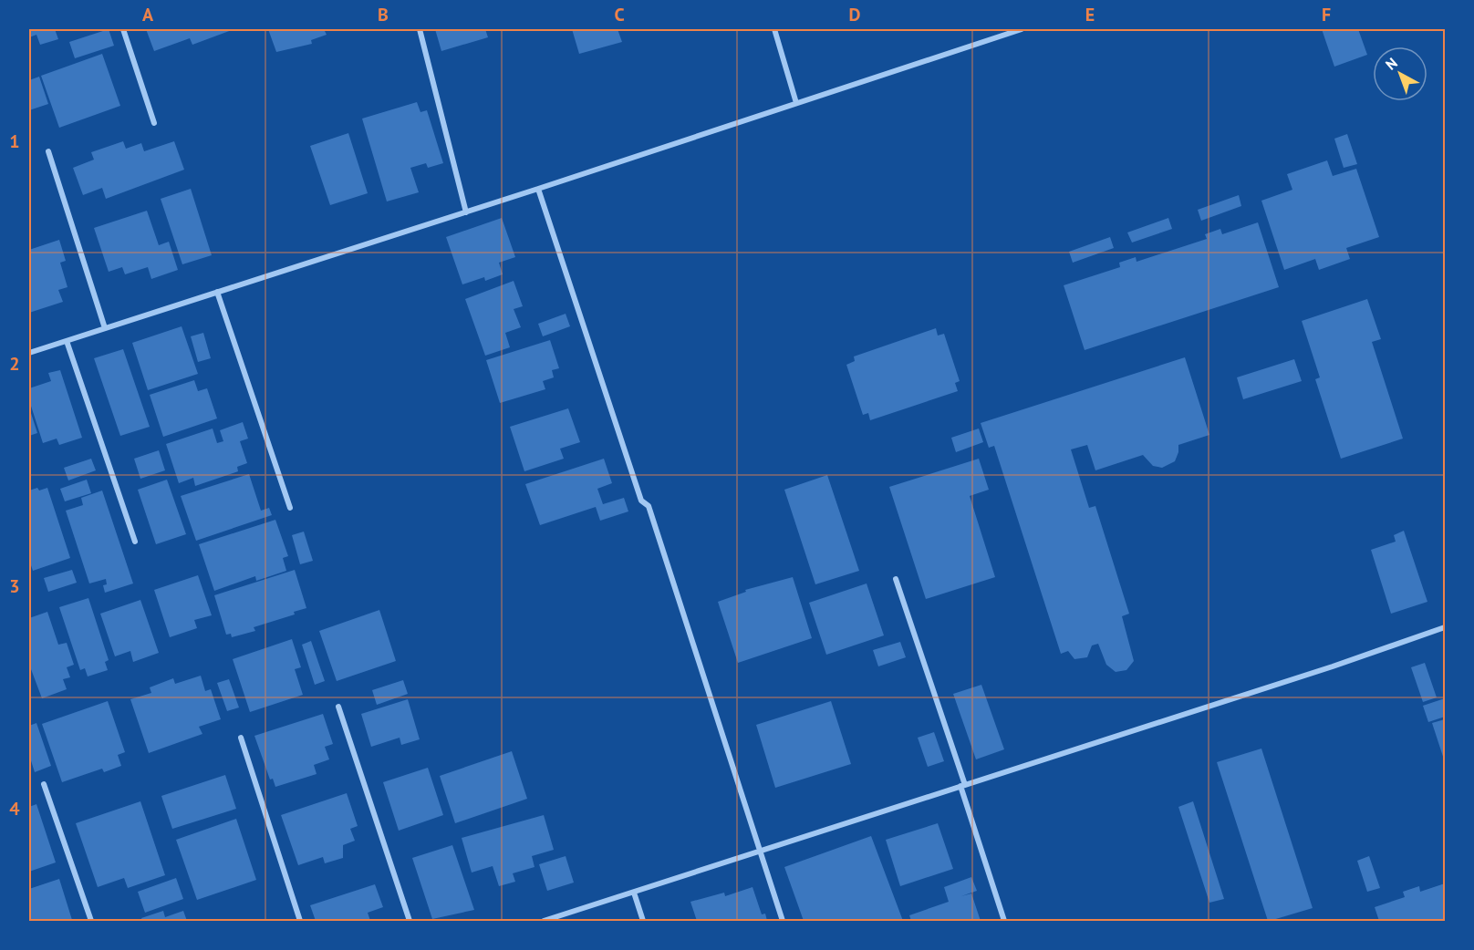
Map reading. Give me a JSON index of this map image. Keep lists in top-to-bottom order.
{
  "north": "top left",
  "grid": {
    "columns": [
      "A",
      "B",
      "C",
      "D",
      "E",
      "F"
    ],
    "rows": [
      "1",
      "2",
      "3",
      "4"
    ]
  }
}
